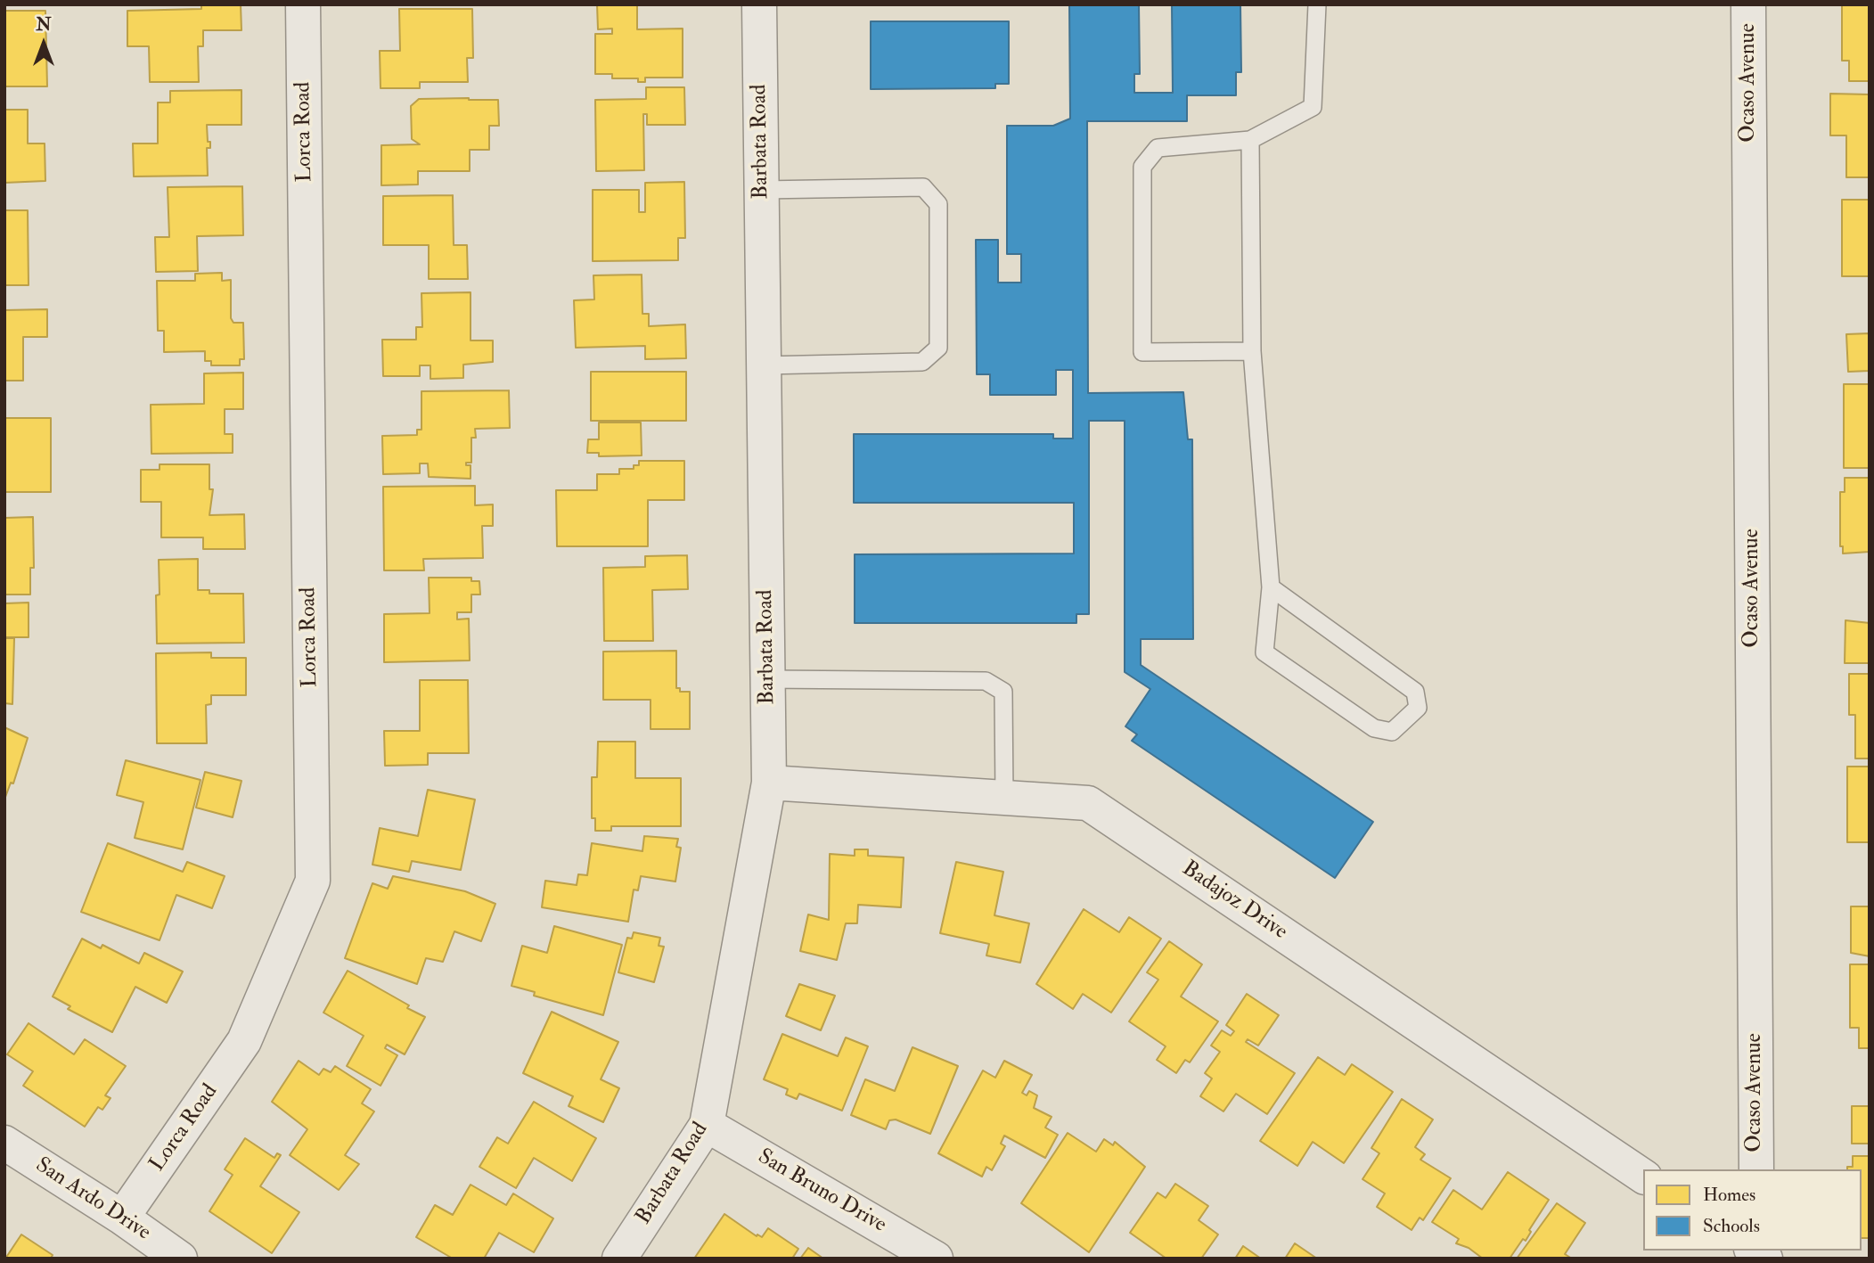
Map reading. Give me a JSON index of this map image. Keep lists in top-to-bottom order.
{
  "streets": {
    "street": [
      "Ocaso Avenue",
      "Lorca Road",
      "Barbata Road",
      "Badajoz Drive",
      "San Bruno Drive",
      "San Ardo Drive"
    ]
  },
  "crossings": [
    ["Lorca Road", "San Ardo Drive"],
    ["Barbata Road", "Badajoz Drive"],
    ["Barbata Road", "San Bruno Drive"]
  ],
  "legend": ["Homes", "Schools"],
  "north": "top"
}
